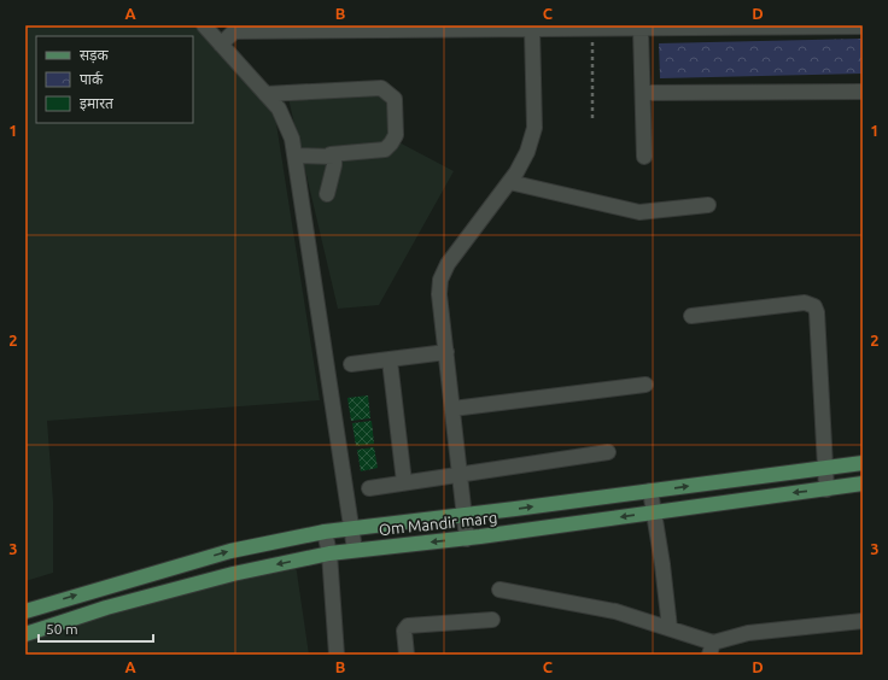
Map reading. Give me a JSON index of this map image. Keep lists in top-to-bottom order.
{
  "streets": {
    "main road": ["Om Mandir marg"]
  },
  "legend": ["सड़क", "पार्क", "इमारत"],
  "scale_bar": "50 m",
  "grid": {
    "columns": [
      "A",
      "B",
      "C",
      "D"
    ],
    "rows": ["1", "2", "3"]
  }
}
